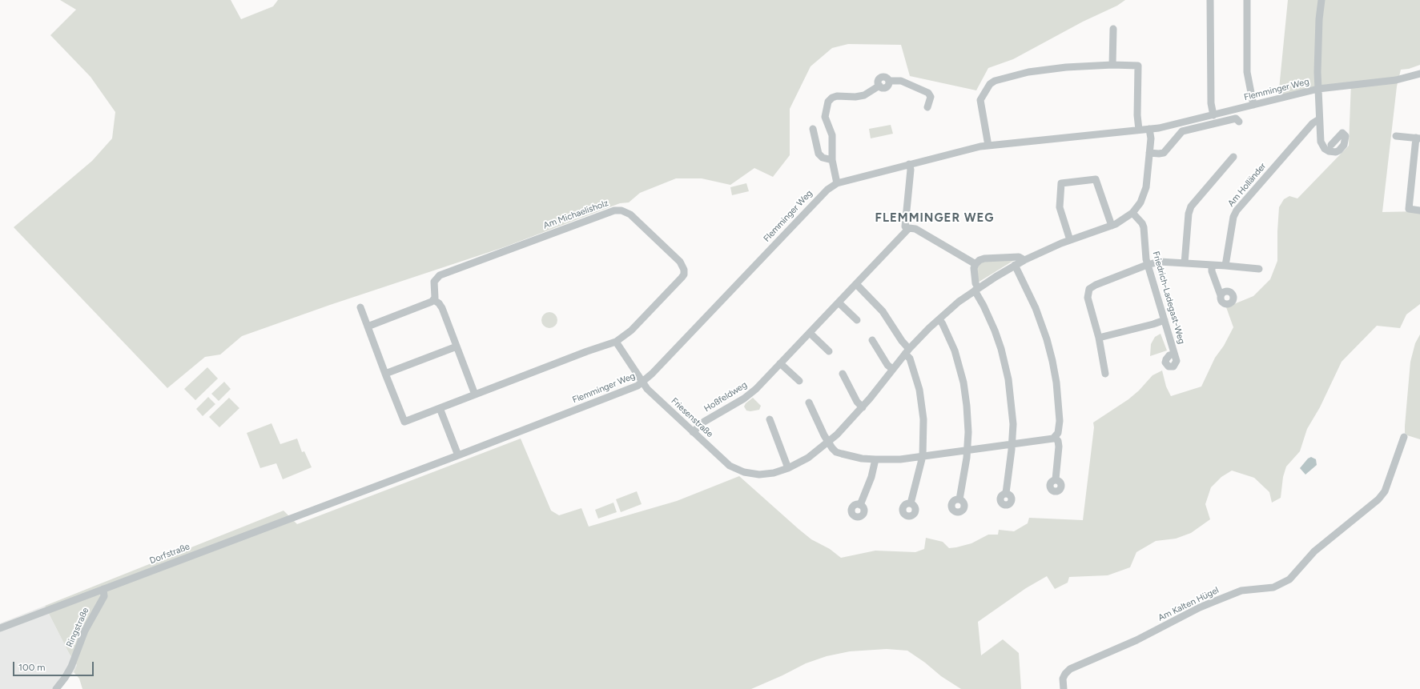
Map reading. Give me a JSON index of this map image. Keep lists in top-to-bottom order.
{
  "streets": {
    "street": [
      "Flemminger Weg",
      "Am Holländer",
      "Am Michaelisholz",
      "Friedrich-Ladegast-Weg",
      "Hoßfeldweg",
      "Friesenstraße",
      "Dorfstraße",
      "Am Kalten Hügel",
      "Ringstraße"
    ]
  },
  "crossings": [
    ["Flemminger Weg", "Friesenstraße"],
    ["Flemminger Weg", "Dorfstraße"],
    ["Friedrich-Ladegast-Weg", "Friesenstraße"],
    ["Hoßfeldweg", "Friesenstraße"],
    ["Dorfstraße", "Ringstraße"]
  ],
  "districts": ["FLEMMINGER WEG"],
  "scale_bar": "100 m"
}
